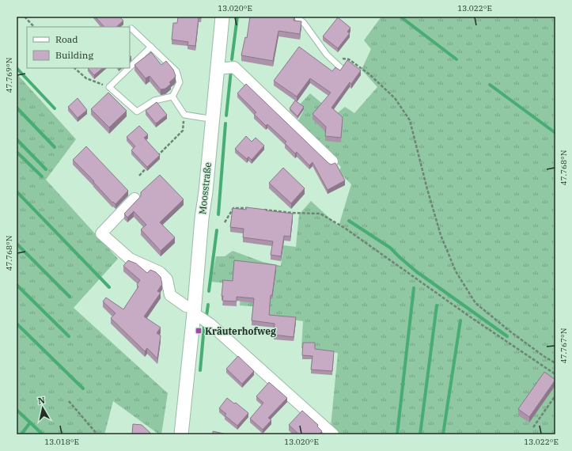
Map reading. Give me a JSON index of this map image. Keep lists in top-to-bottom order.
{
  "streets": {
    "street": ["Moosstraße"]
  },
  "places": {
    "transit": ["Kräuterhofweg"]
  },
  "legend": ["Road", "Building"],
  "north": "top",
  "coordinates": [
    "13.020°E",
    "13.022°E",
    "47.769°N",
    "47.768°N",
    "47.767°N",
    "13.018°E"
  ]
}
